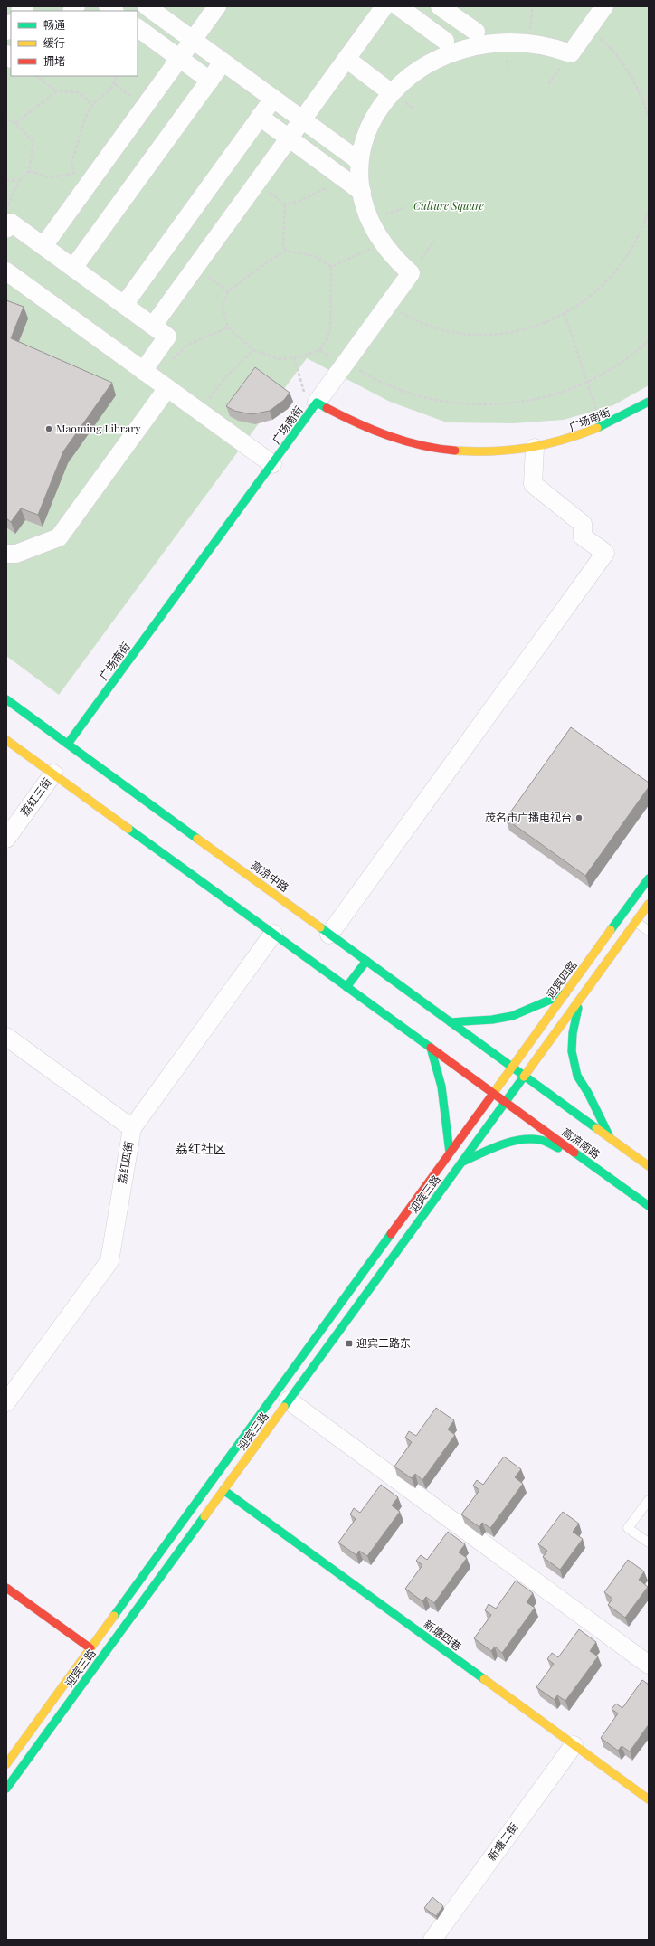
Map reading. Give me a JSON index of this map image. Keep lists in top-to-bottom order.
{
  "streets": {
    "main road": [
      "广场南街",
      "高凉中路",
      "迎宾四路",
      "高凉南路",
      "迎宾三路",
      "新塘四巷"
    ],
    "street": ["荔红三街", "荔红四街", "新塘二街"]
  },
  "crossings": [
    ["广场南街", "高凉中路"],
    ["高凉中路", "迎宾四路"],
    ["高凉中路", "高凉南路"],
    ["高凉中路", "迎宾三路"],
    ["迎宾四路", "高凉南路"],
    ["迎宾四路", "迎宾三路"],
    ["高凉南路", "迎宾三路"],
    ["迎宾三路", "新塘四巷"],
    ["新塘四巷", "新塘二街"]
  ],
  "districts": ["荔红社区"],
  "parks": ["Culture Square"],
  "places": {
    "other": ["Maoming Library", "茂名市广播电视台"],
    "transit": ["迎宾三路东"]
  },
  "legend": ["畅通", "缓行", "拥堵"]
}
